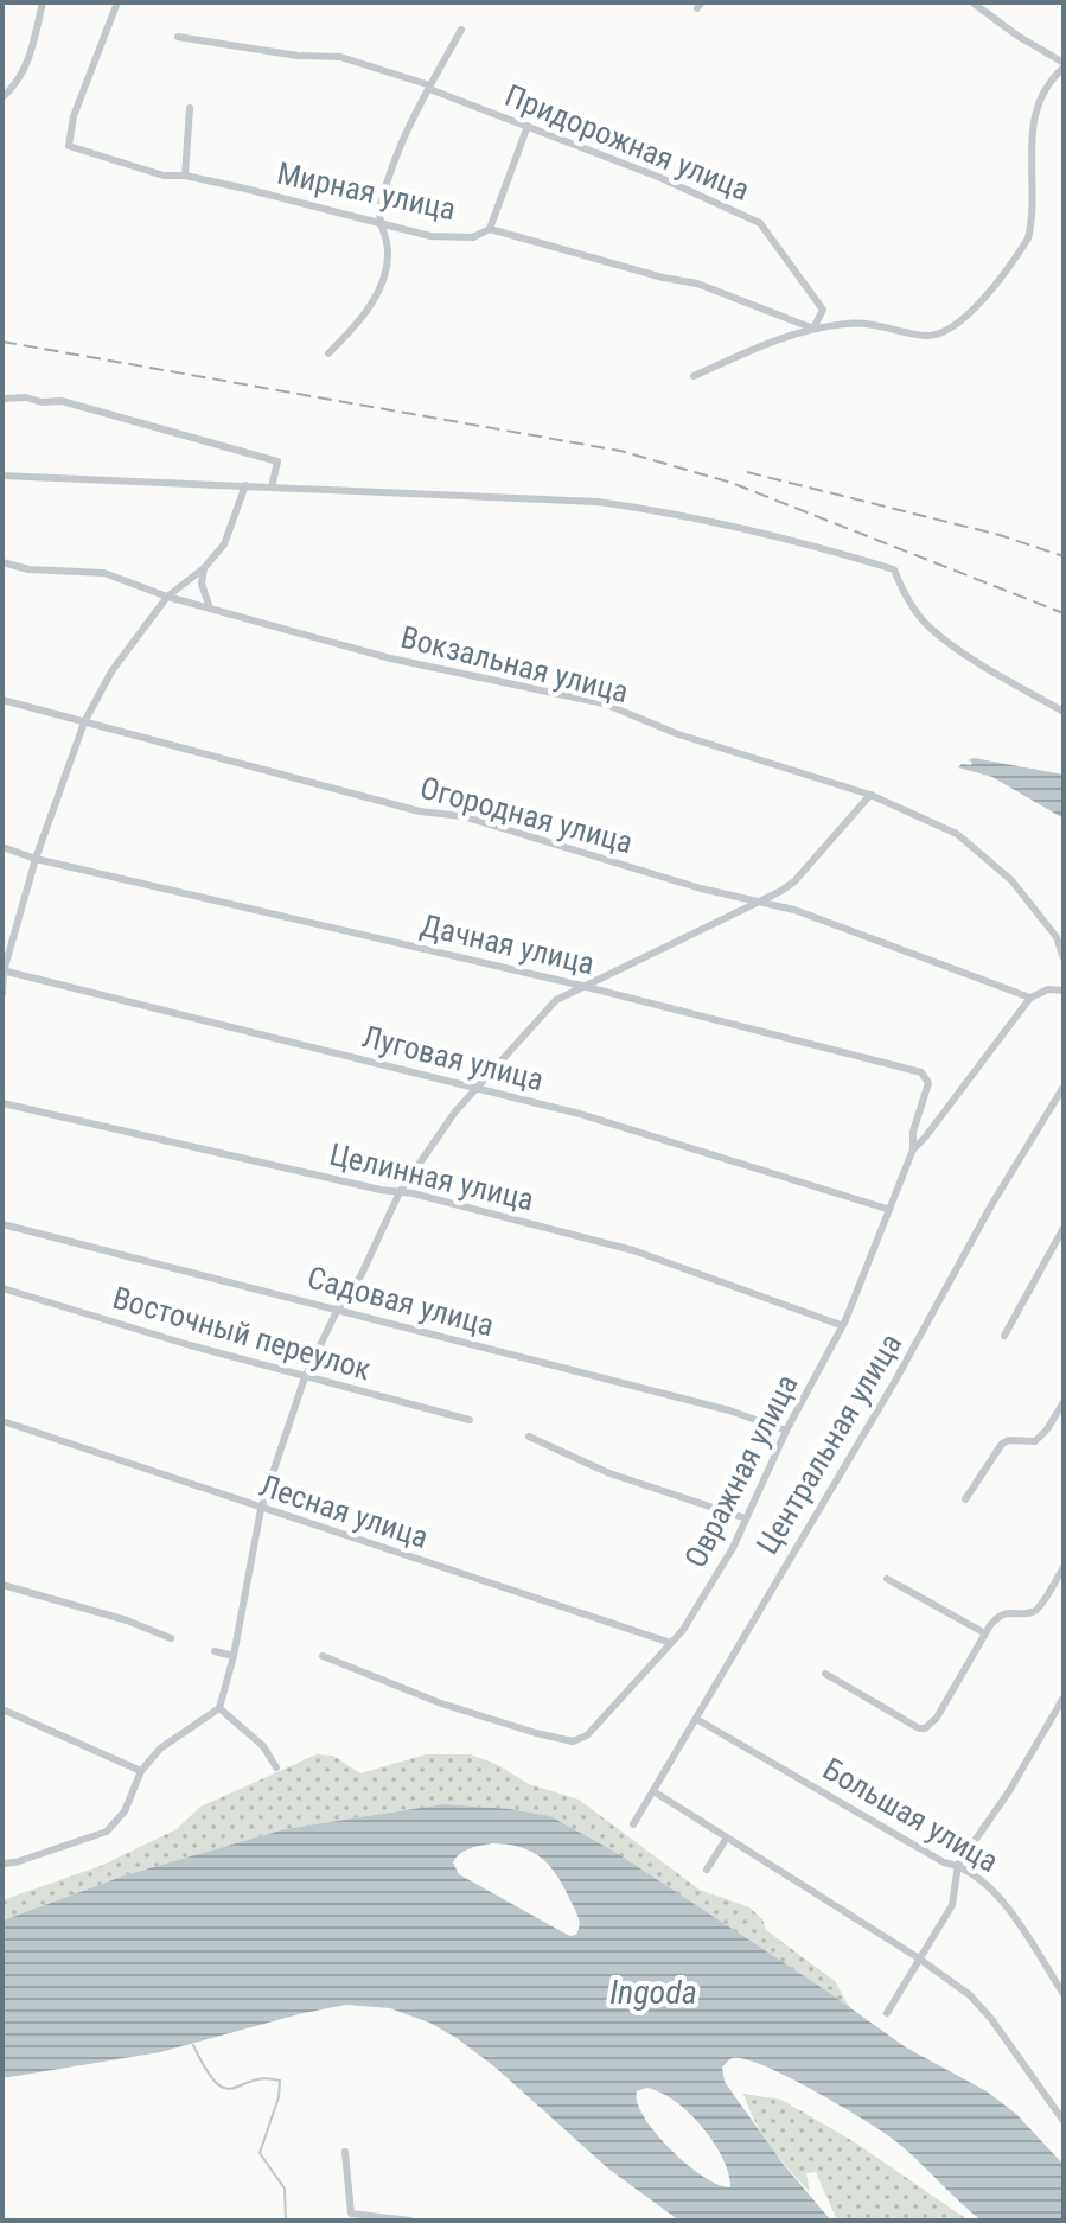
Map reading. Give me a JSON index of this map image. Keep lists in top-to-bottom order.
{
  "streets": {
    "street": [
      "Придорожная улица",
      "Мирная улица",
      "Вокзальная улица",
      "Огородная улица",
      "Дачная улица",
      "Луговая улица",
      "Целинная улица",
      "Садовая улица",
      "Восточный переулок",
      "Центральная улица",
      "Овражная улица",
      "Лесная улица",
      "Большая улица"
    ]
  },
  "crossings": [
    ["Придорожная улица", "Мирная улица"],
    ["Огородная улица", "Овражная улица"],
    ["Дачная улица", "Овражная улица"],
    ["Луговая улица", "Овражная улица"],
    ["Целинная улица", "Овражная улица"],
    ["Садовая улица", "Овражная улица"],
    ["Центральная улица", "Большая улица"],
    ["Овражная улица", "Лесная улица"]
  ],
  "water": ["Ingoda"]
}
